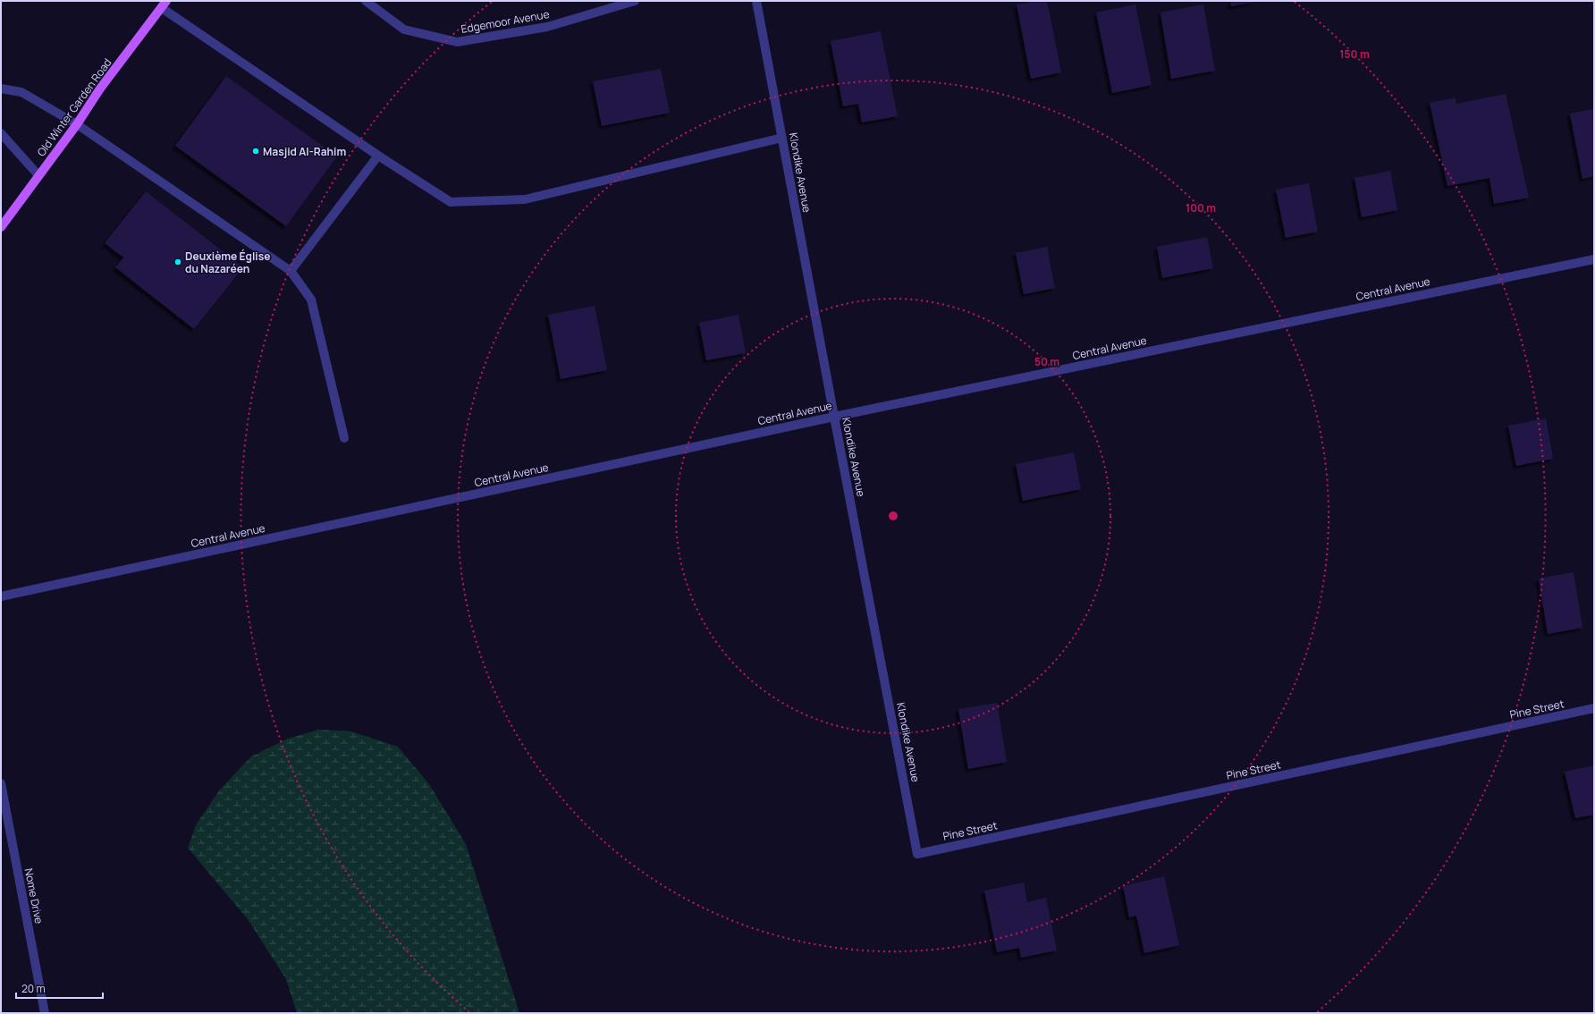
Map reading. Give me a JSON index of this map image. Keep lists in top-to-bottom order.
{
  "streets": {
    "main road": ["Old Winter Garden Road"],
    "street": [
      "Edgemoor Avenue",
      "Klondike Avenue",
      "Central Avenue",
      "Pine Street",
      "Nome Drive"
    ]
  },
  "crossings": [
    ["Klondike Avenue", "Central Avenue"],
    ["Klondike Avenue", "Pine Street"]
  ],
  "places": ["Masjid Al-Rahim", "Deuxième Église du Nazaréen"],
  "scale_bar": "20 m",
  "rings": ["150 m", "100 m", "50 m"]
}
